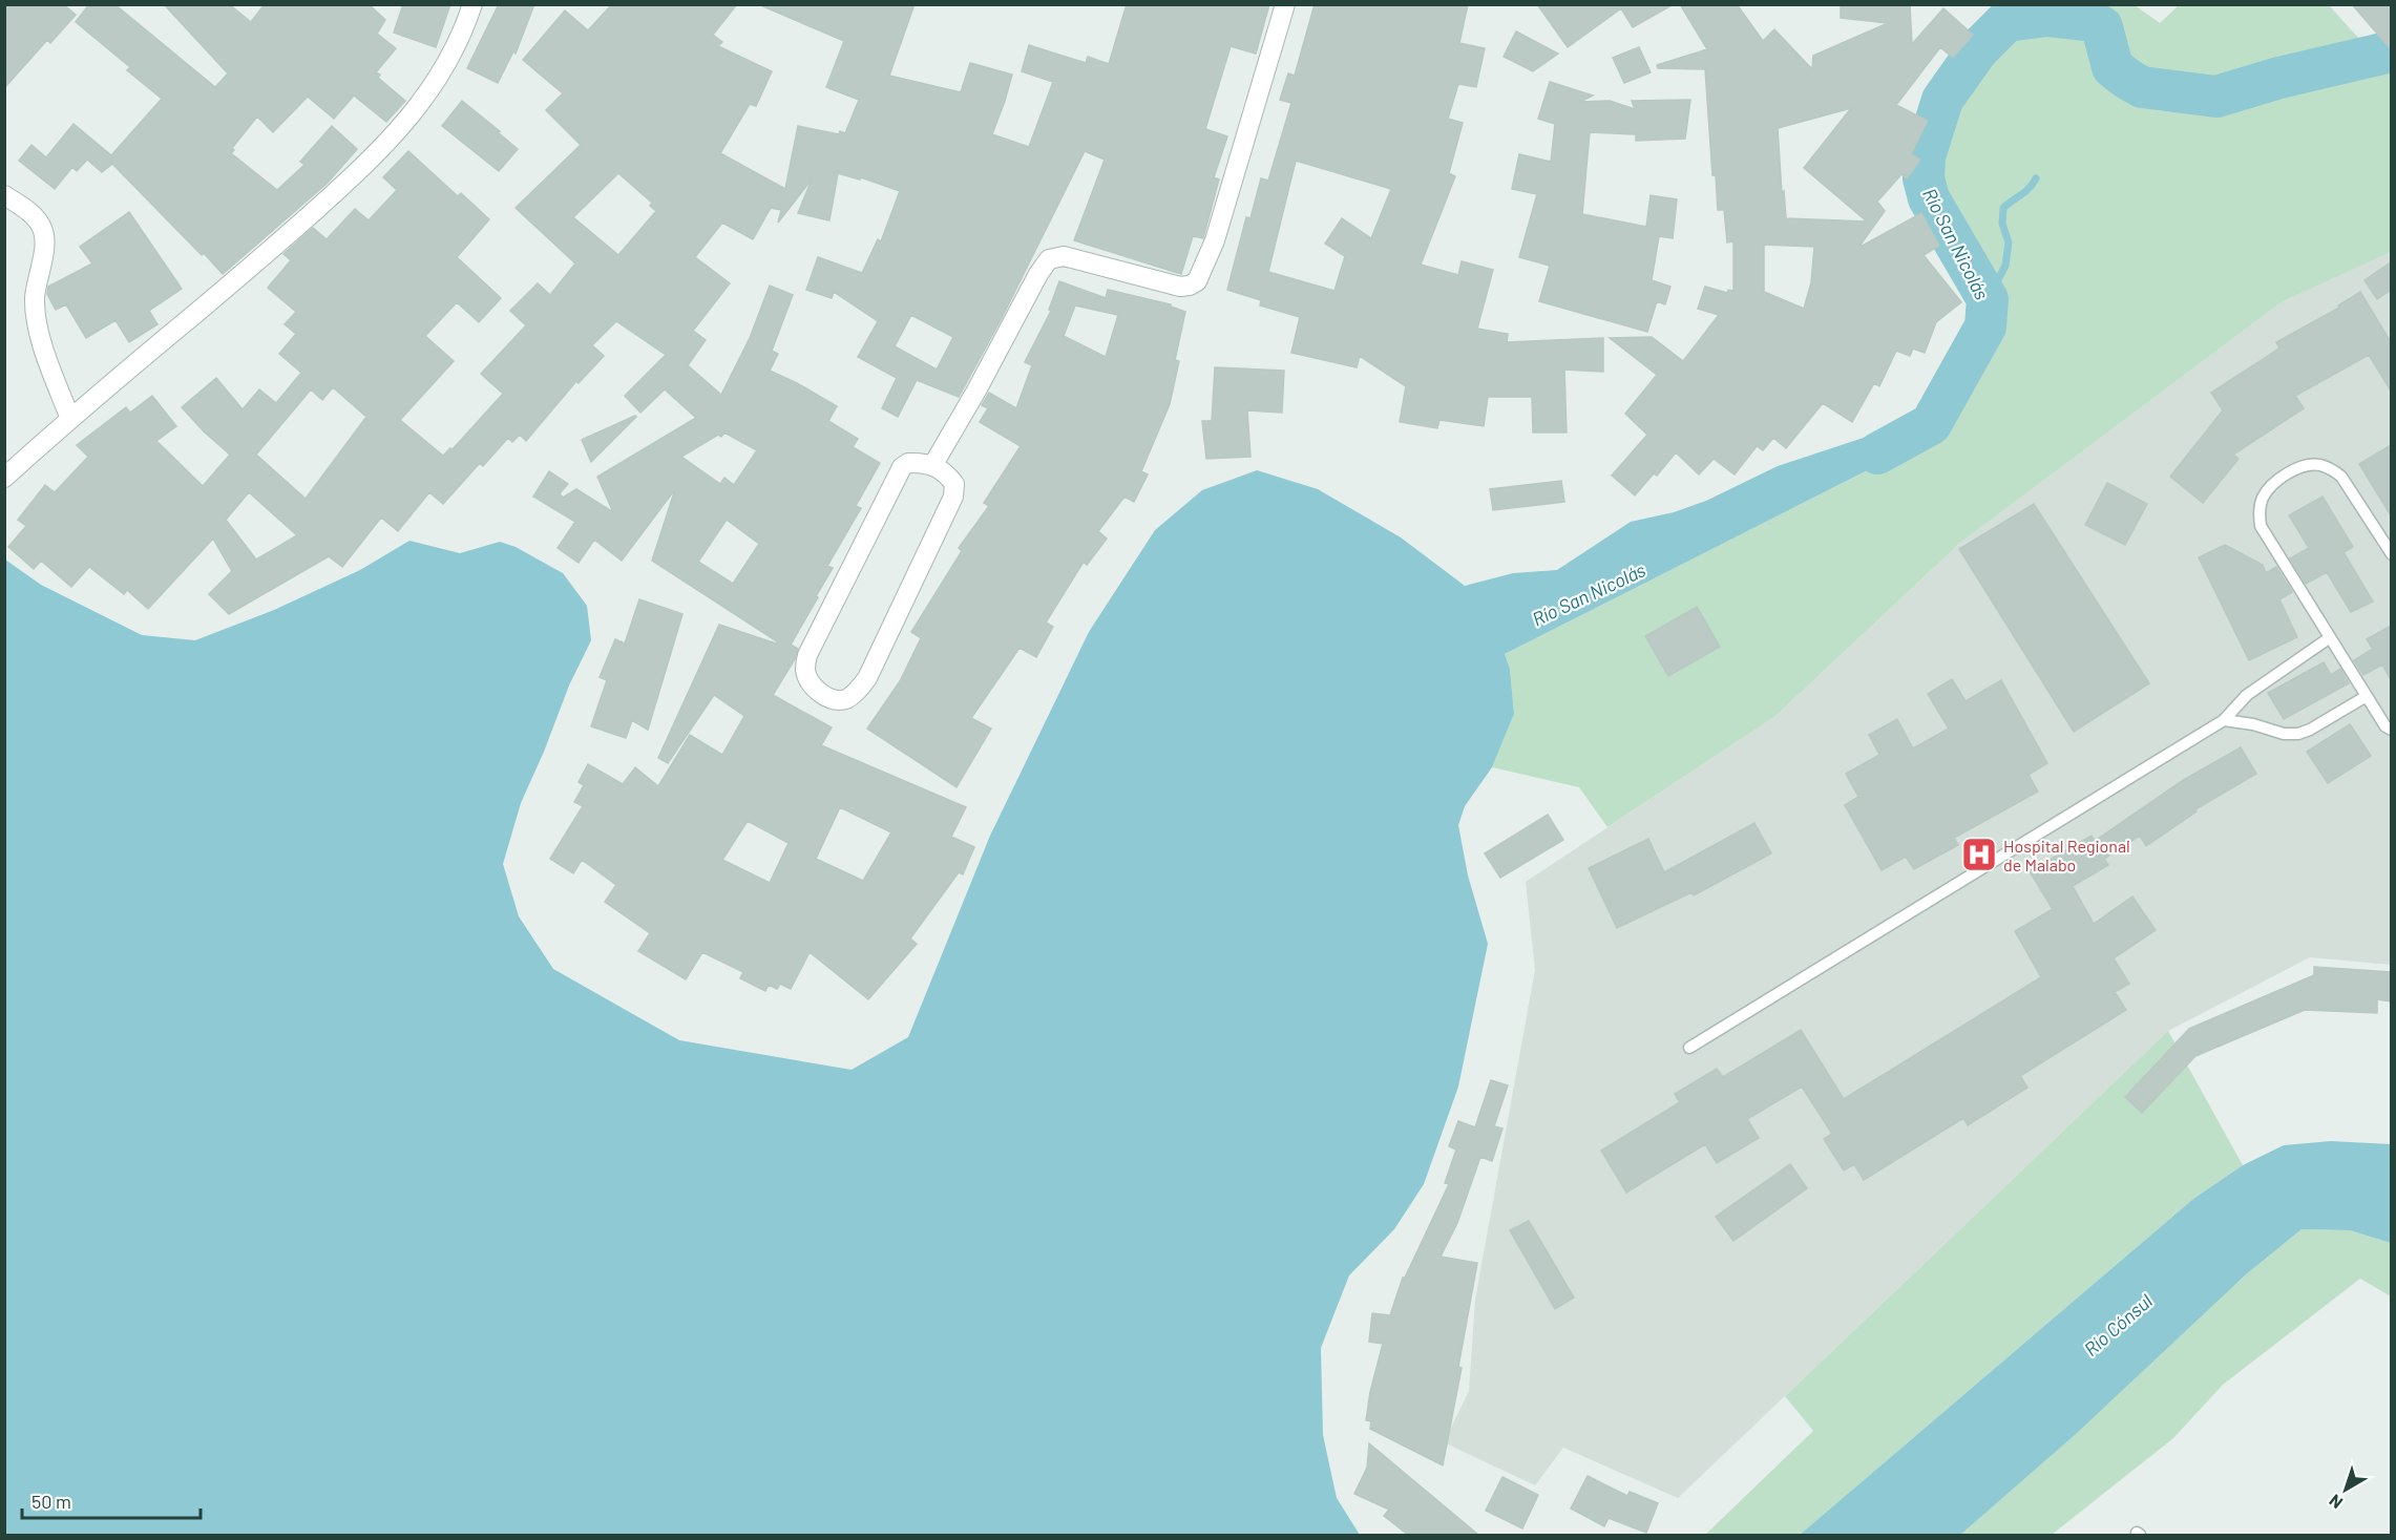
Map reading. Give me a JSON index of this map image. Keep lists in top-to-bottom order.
{
  "water": ["Río San Nicolás", "Río Cónsul"],
  "places": {
    "hospital": ["Hospital Regional de Malabo"]
  },
  "scale_bar": "50 m",
  "north": "bottom left"
}
